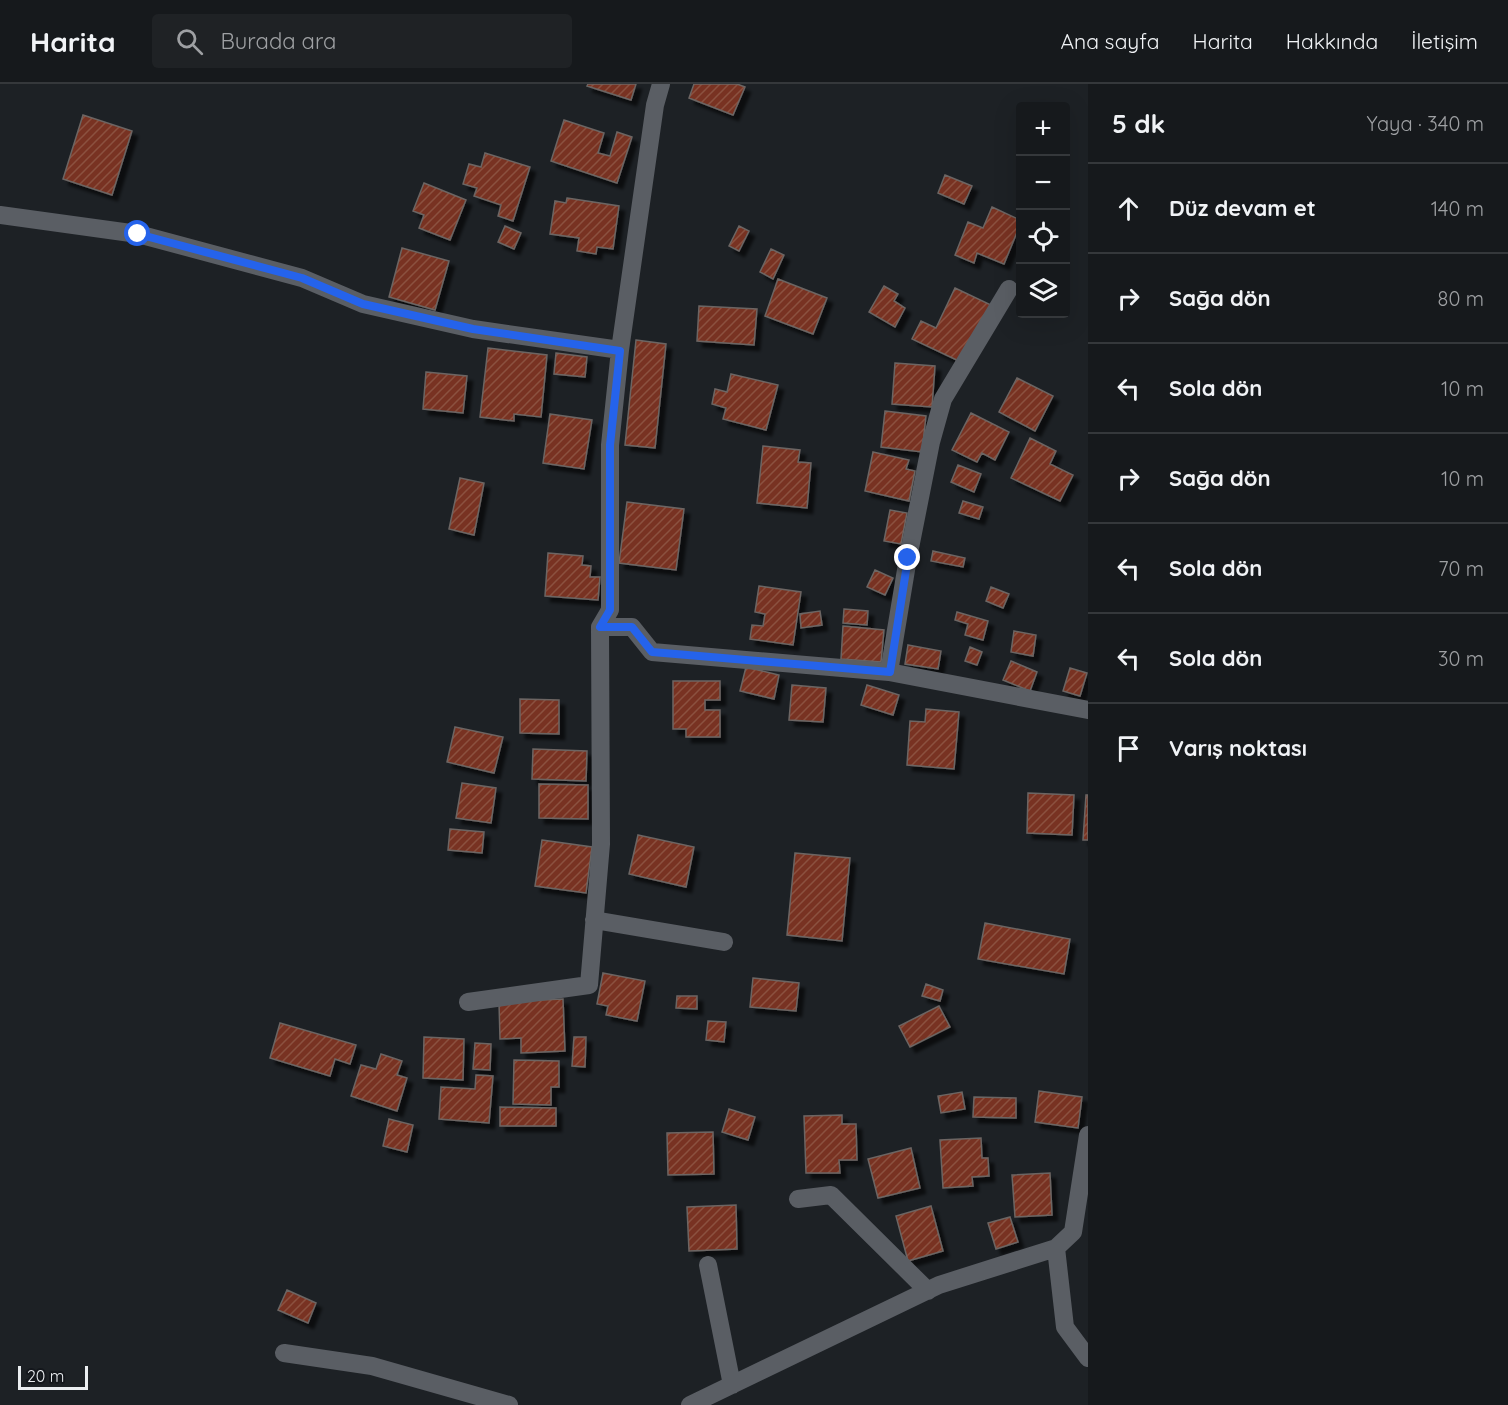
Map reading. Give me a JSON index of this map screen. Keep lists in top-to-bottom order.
{
  "scale_bar": "20 m",
  "page": {
    "header": "Harita",
    "search": "Burada ara",
    "nav": [
      "Ana sayfa",
      "Harita",
      "Hakkında",
      "İletişim"
    ],
    "heading": ["5 dk", "Yaya · 340 m"],
    "map_buttons": ["+", "−"],
    "list": [
      ["Düz devam et", "140 m"],
      ["Sağa dön", "80 m"],
      ["Sola dön", "10 m"],
      ["Sağa dön", "10 m"],
      ["Sola dön", "70 m"],
      ["Sola dön", "30 m"],
      "Varış noktası"
    ],
    "scale": "20 m"
  }
}
